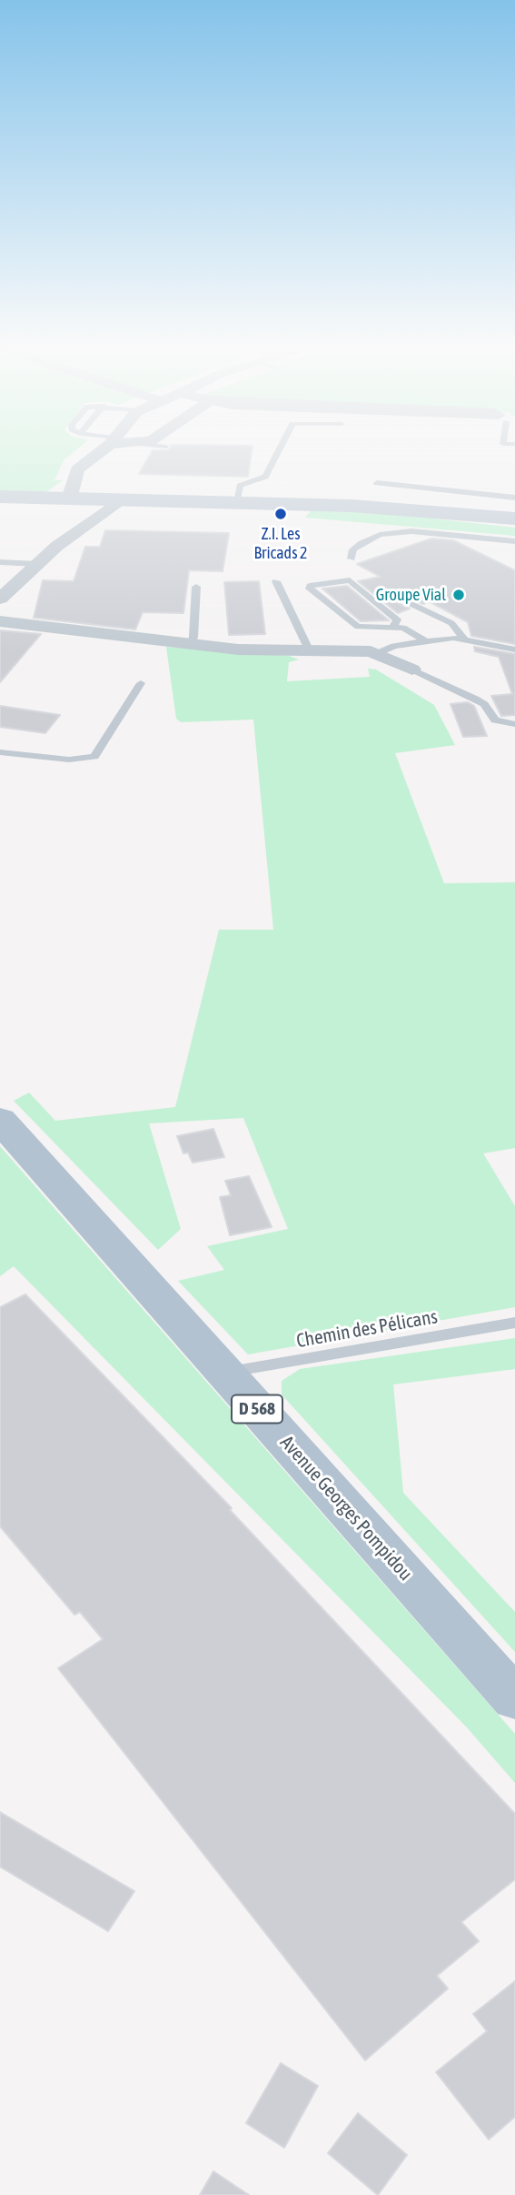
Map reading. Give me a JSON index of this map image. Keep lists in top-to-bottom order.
{
  "streets": {
    "main road": ["D 568", "Avenue Georges Pompidou"],
    "lane": ["Chemin des Pélicans"]
  },
  "crossings": [
    ["Chemin des Pélicans", "Avenue Georges Pompidou"]
  ],
  "places": ["Z.I. Les Bricads 2", "Groupe Vial"]
}
